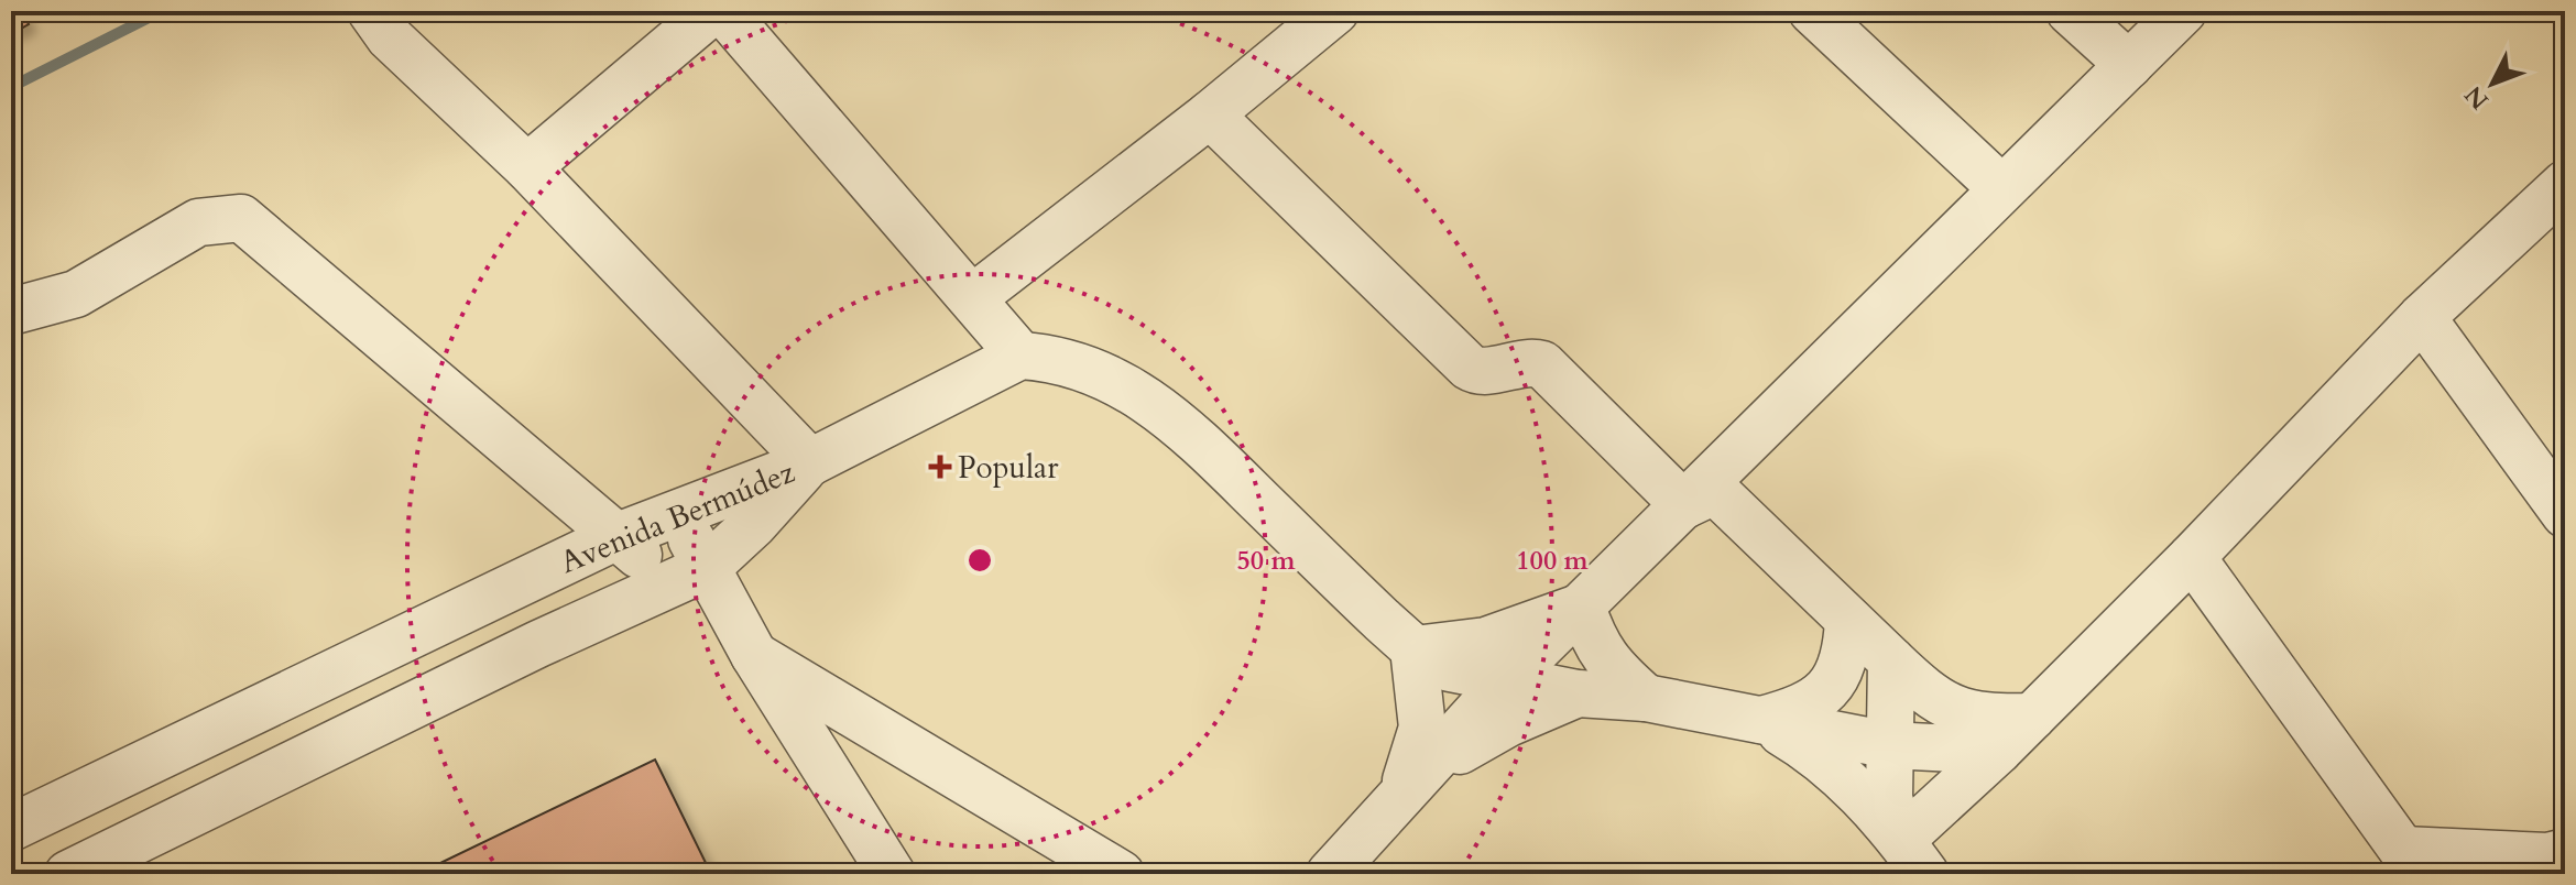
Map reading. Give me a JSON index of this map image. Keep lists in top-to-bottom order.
{
  "streets": {
    "street": ["Avenida Bermúdez"]
  },
  "places": {
    "health": ["Popular"]
  },
  "north": "bottom left",
  "rings": ["50 m", "100 m"]
}
